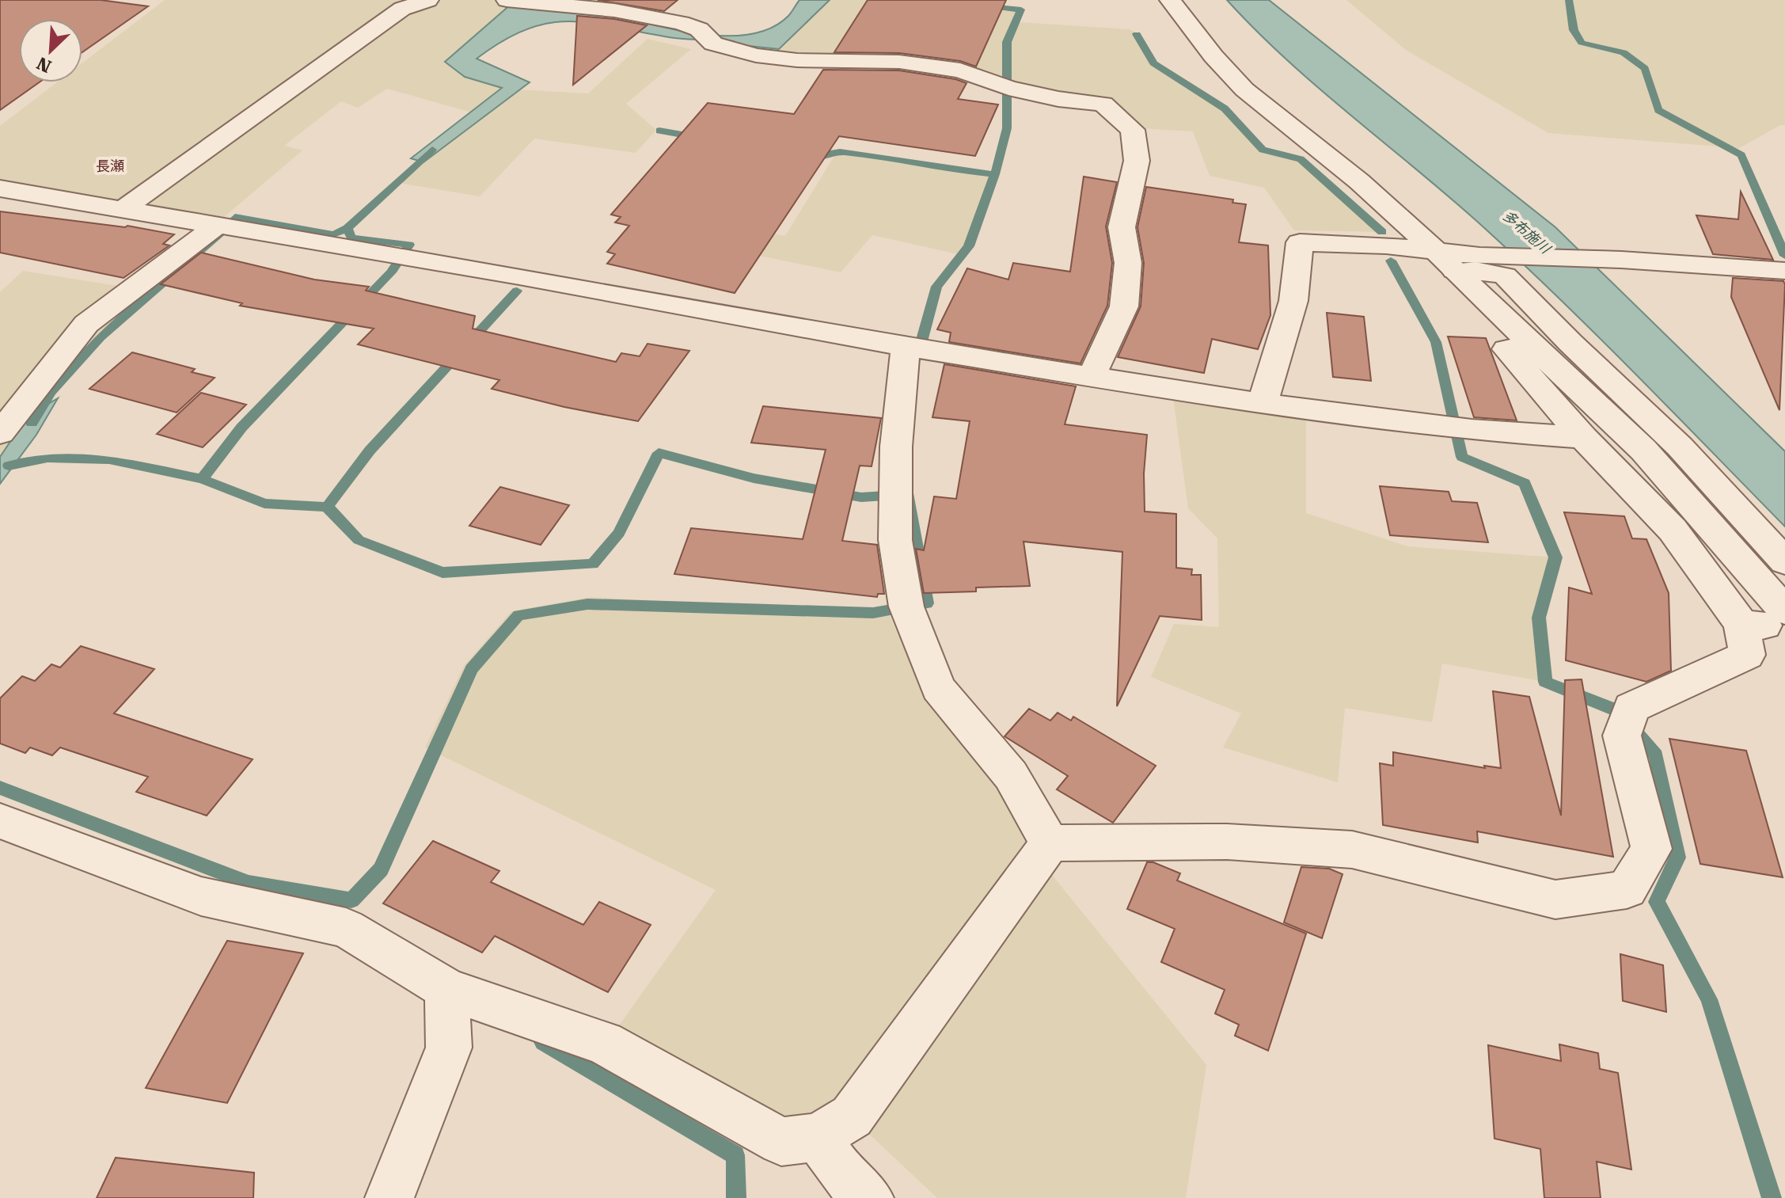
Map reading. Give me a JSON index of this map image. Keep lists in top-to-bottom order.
{
  "districts": ["長瀬"],
  "water": ["多布施川"],
  "north": "bottom left"
}
